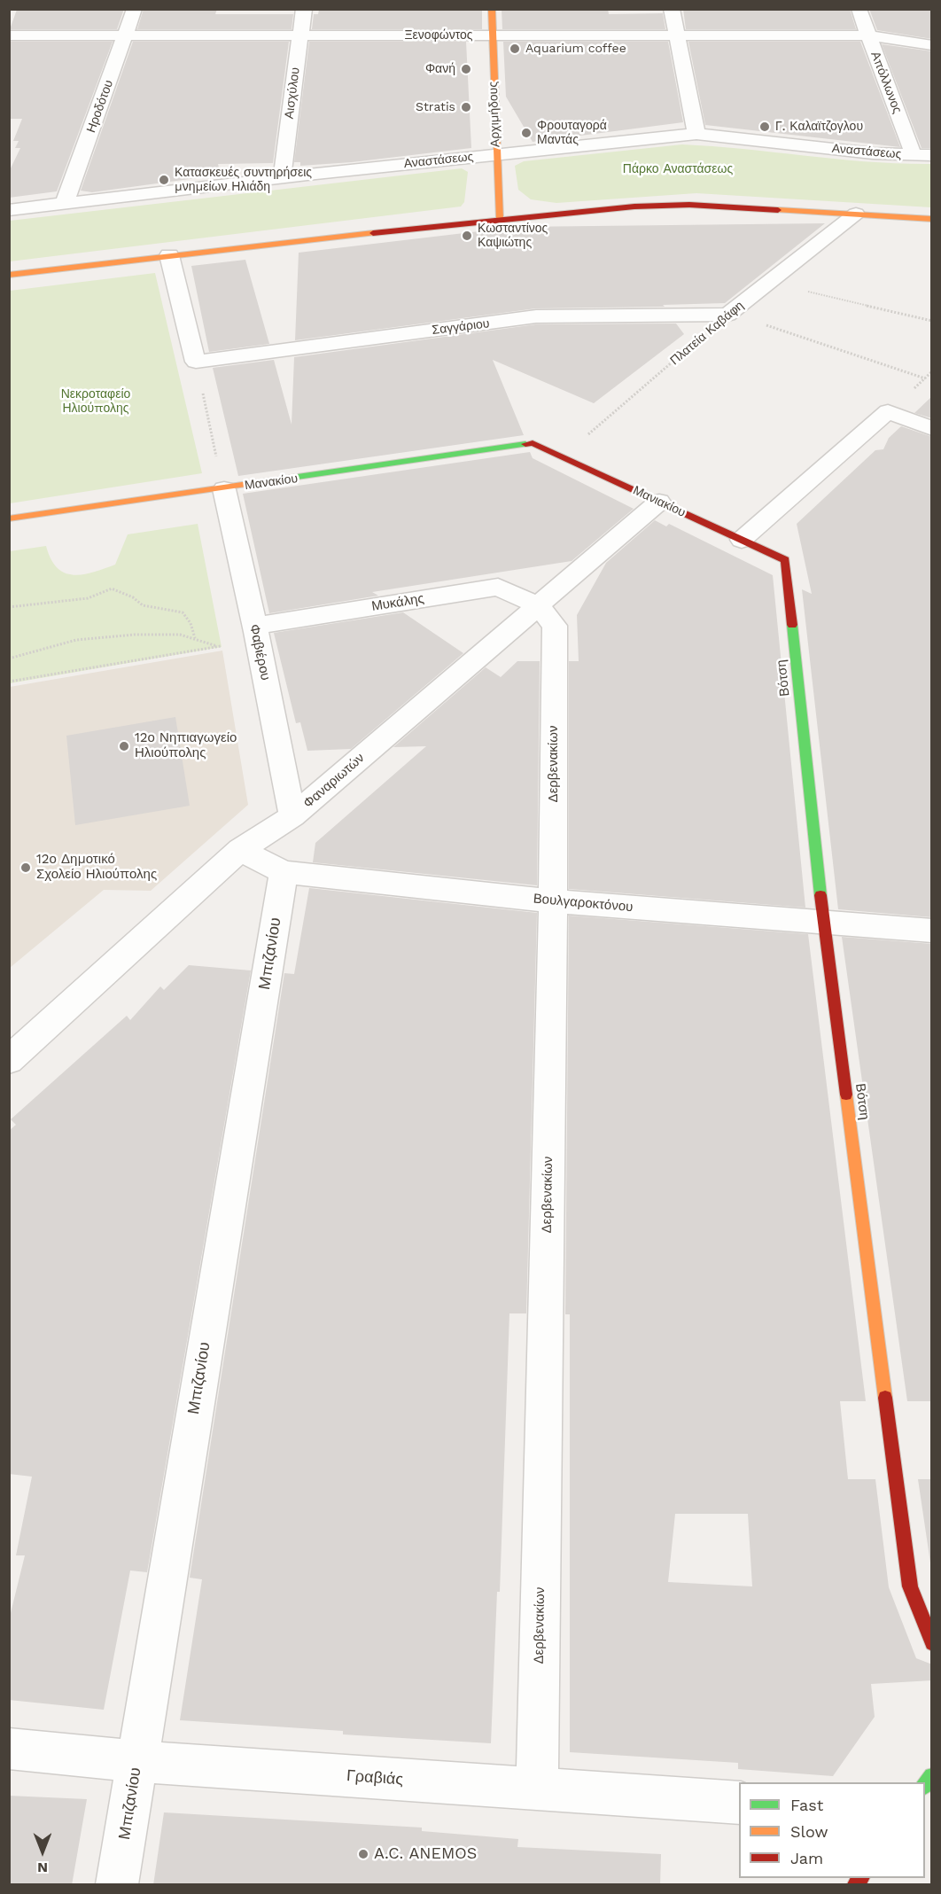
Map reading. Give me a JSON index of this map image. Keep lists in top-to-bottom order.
{
  "streets": {
    "street": [
      "Ξενοφώντος",
      "Απόλλωνος",
      "Αισχύλου",
      "Ηροδότου",
      "Αρχιμήδους",
      "Αναστάσεως",
      "Σαγγάριου",
      "Πλατεία Καβάφη",
      "Μανακίου",
      "Μανιακίου",
      "Μυκάλης",
      "Φαβιέρου",
      "Βότση",
      "Δερβενακίων",
      "Φαναριωτών",
      "Βουλγαροκτόνου",
      "Μπιζανίου",
      "Γραβιάς"
    ]
  },
  "crossings": [
    ["Ξενοφώντος", "Απόλλωνος"],
    ["Ξενοφώντος", "Αισχύλου"],
    ["Ξενοφώντος", "Ηροδότου"],
    ["Ξενοφώντος", "Αρχιμήδους"],
    ["Απόλλωνος", "Αναστάσεως"],
    ["Αισχύλου", "Αναστάσεως"],
    ["Ηροδότου", "Αναστάσεως"],
    ["Αρχιμήδους", "Αναστάσεως"],
    ["Σαγγάριου", "Πλατεία Καβάφη"],
    ["Πλατεία Καβάφη", "Μανιακίου"],
    ["Μανακίου", "Μανιακίου"],
    ["Μανακίου", "Φαβιέρου"],
    ["Μανιακίου", "Βότση"],
    ["Μανιακίου", "Φαναριωτών"],
    ["Μυκάλης", "Φαβιέρου"],
    ["Μυκάλης", "Δερβενακίων"],
    ["Μυκάλης", "Φαναριωτών"],
    ["Φαβιέρου", "Φαναριωτών"],
    ["Βότση", "Βουλγαροκτόνου"],
    ["Δερβενακίων", "Φαναριωτών"],
    ["Δερβενακίων", "Βουλγαροκτόνου"],
    ["Δερβενακίων", "Γραβιάς"],
    ["Φαναριωτών", "Βουλγαροκτόνου"],
    ["Βουλγαροκτόνου", "Μπιζανίου"],
    ["Μπιζανίου", "Γραβιάς"]
  ],
  "parks": ["Πάρκο Αναστάσεως", "Νεκροταφείο Ηλιούπολης"],
  "places": [
    "Aquarium coffee",
    "Φανή",
    "Stratis",
    "Γ. Καλαϊτζογλου",
    "Φρουταγορά Μαντάς",
    "Κατασκευές συντηρήσεις μνημείων Ηλιάδη",
    "Κωσταντίνος Καψιώτης",
    "12ο Νηπιαγωγείο Ηλιούπολης",
    "12ο Δημοτικό Σχολείο Ηλιούπολης",
    "A.C. ANEMOS"
  ],
  "legend": ["Fast", "Slow", "Jam"],
  "north": "bottom"
}
